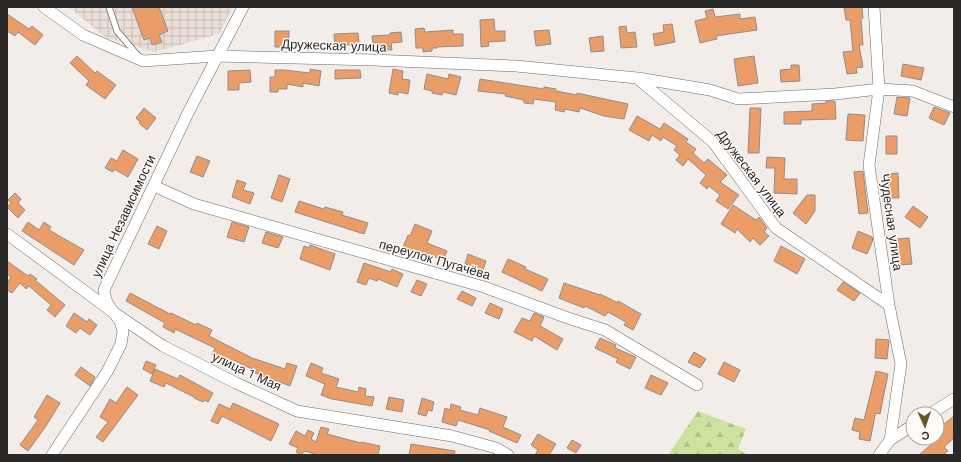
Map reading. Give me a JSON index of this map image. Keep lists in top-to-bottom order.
{
  "streets": {
    "street": [
      "Дружеская улица",
      "улица Независимости",
      "Чудесная улица",
      "переулок Пугачёва",
      "улица 1 Мая"
    ]
  },
  "crossings": [
    ["Дружеская улица", "улица Независимости"],
    ["Дружеская улица", "Чудесная улица"],
    ["улица Независимости", "переулок Пугачёва"],
    ["улица Независимости", "улица 1 Мая"]
  ],
  "north": "bottom"
}
